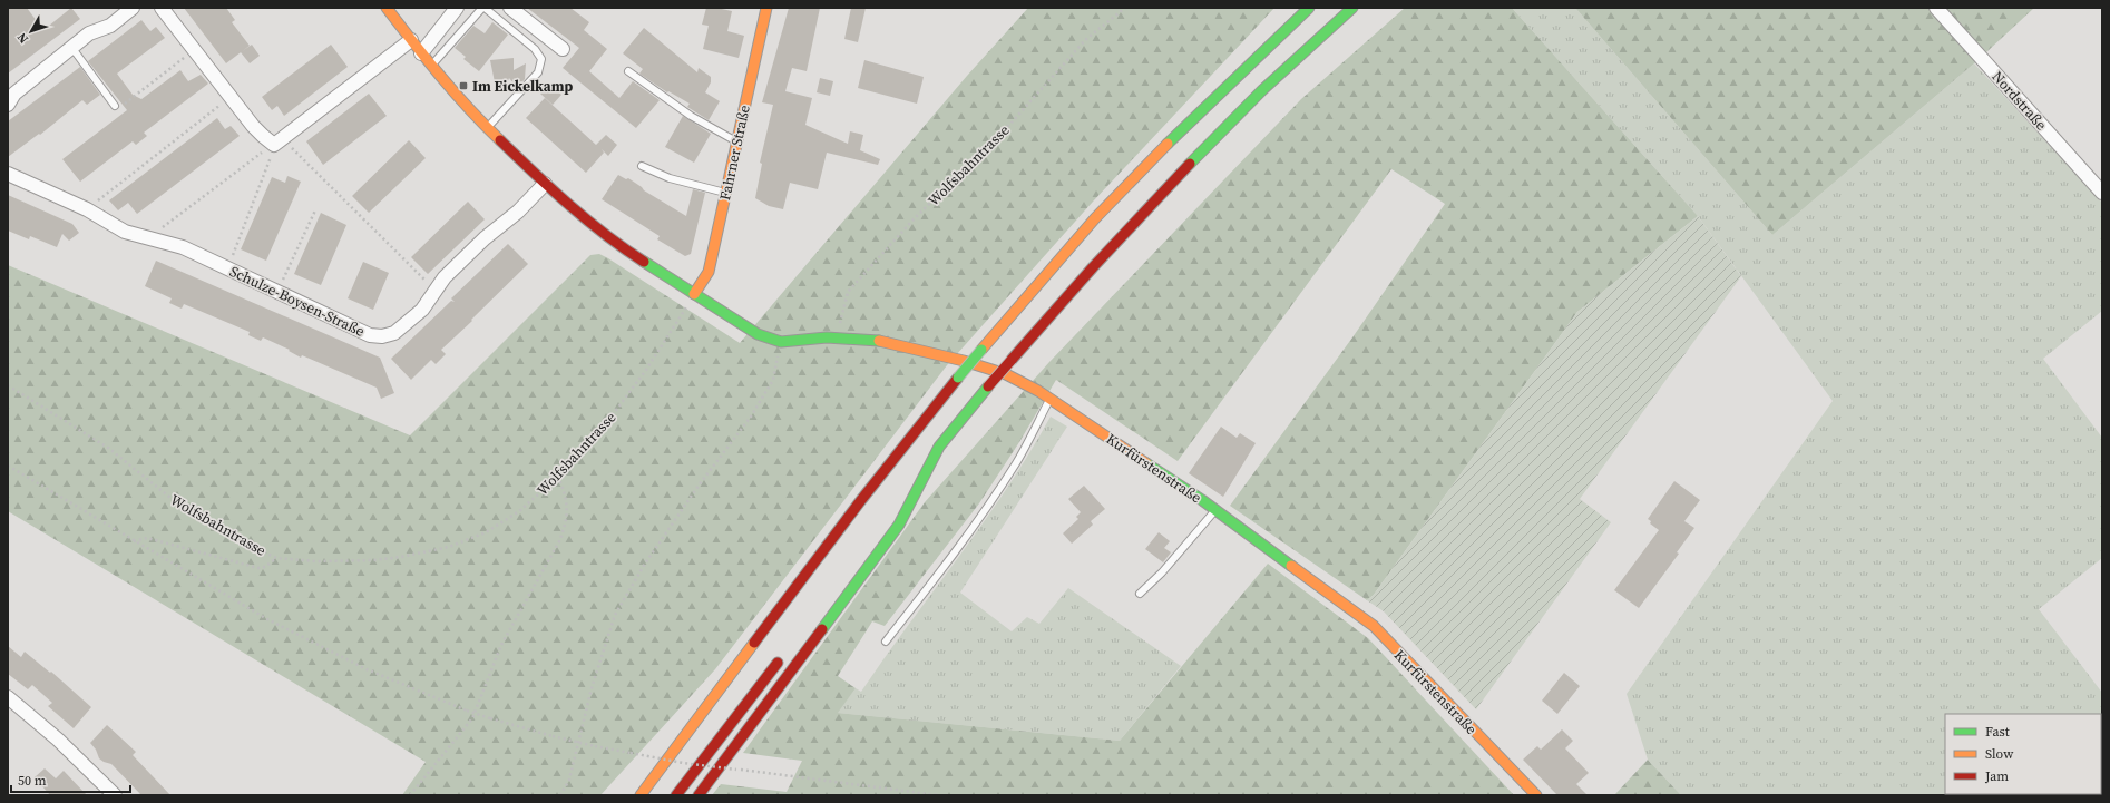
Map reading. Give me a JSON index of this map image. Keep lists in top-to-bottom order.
{
  "streets": {
    "main road": ["Fahrner Straße", "Kurfürstenstraße"],
    "street": ["Nordstraße", "Schulze-Boysen-Straße"],
    "path": ["Wolfsbahntrasse"]
  },
  "crossings": [
    ["Fahrner Straße", "Wolfsbahntrasse"],
    ["Fahrner Straße", "Kurfürstenstraße"],
    ["Wolfsbahntrasse", "Kurfürstenstraße"]
  ],
  "places": {
    "transit": ["Im Eickelkamp"]
  },
  "legend": ["Fast", "Slow", "Jam"],
  "scale_bar": "50 m",
  "north": "bottom left"
}
